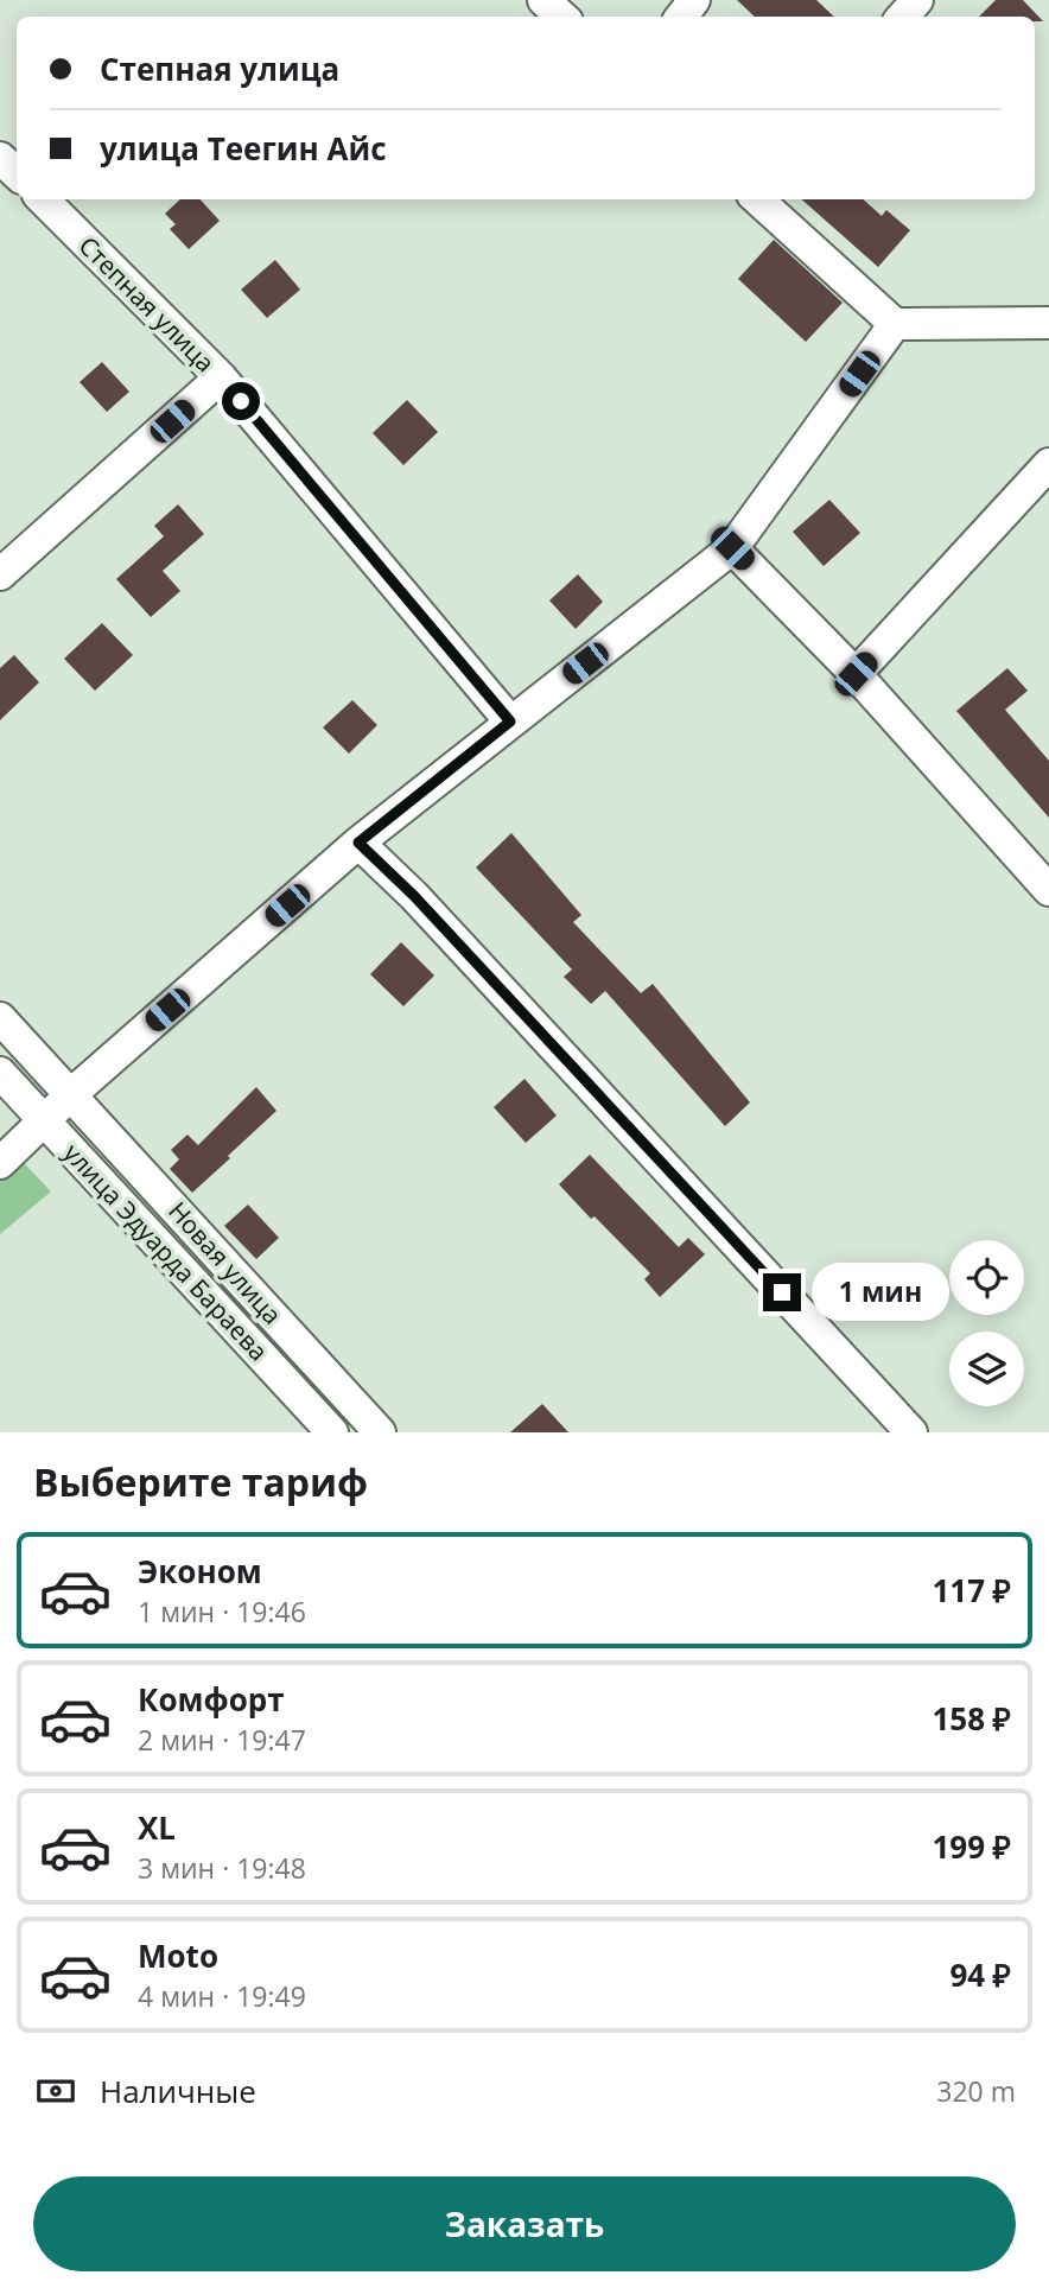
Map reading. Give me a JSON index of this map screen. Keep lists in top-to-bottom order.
{
  "streets": {
    "street": ["Степная улица", "улица Эдуарда Бараева", "Новая улица"]
  },
  "page": {
    "banner": ["Степная улица", "улица Теегин Айс"],
    "bubble": "1 мин",
    "heading": "Выберите тариф",
    "list": [
      {
        "name": "Эконом",
        "note": "1 мин · 19:46",
        "value": "117 ₽"
      },
      {
        "name": "Комфорт",
        "note": "2 мин · 19:47",
        "value": "158 ₽"
      },
      {
        "name": "XL",
        "note": "3 мин · 19:48",
        "value": "199 ₽"
      },
      {
        "name": "Moto",
        "note": "4 мин · 19:49",
        "value": "94 ₽"
      }
    ],
    "pay": ["Наличные", "320 m"],
    "buttons": "Заказать"
  }
}
